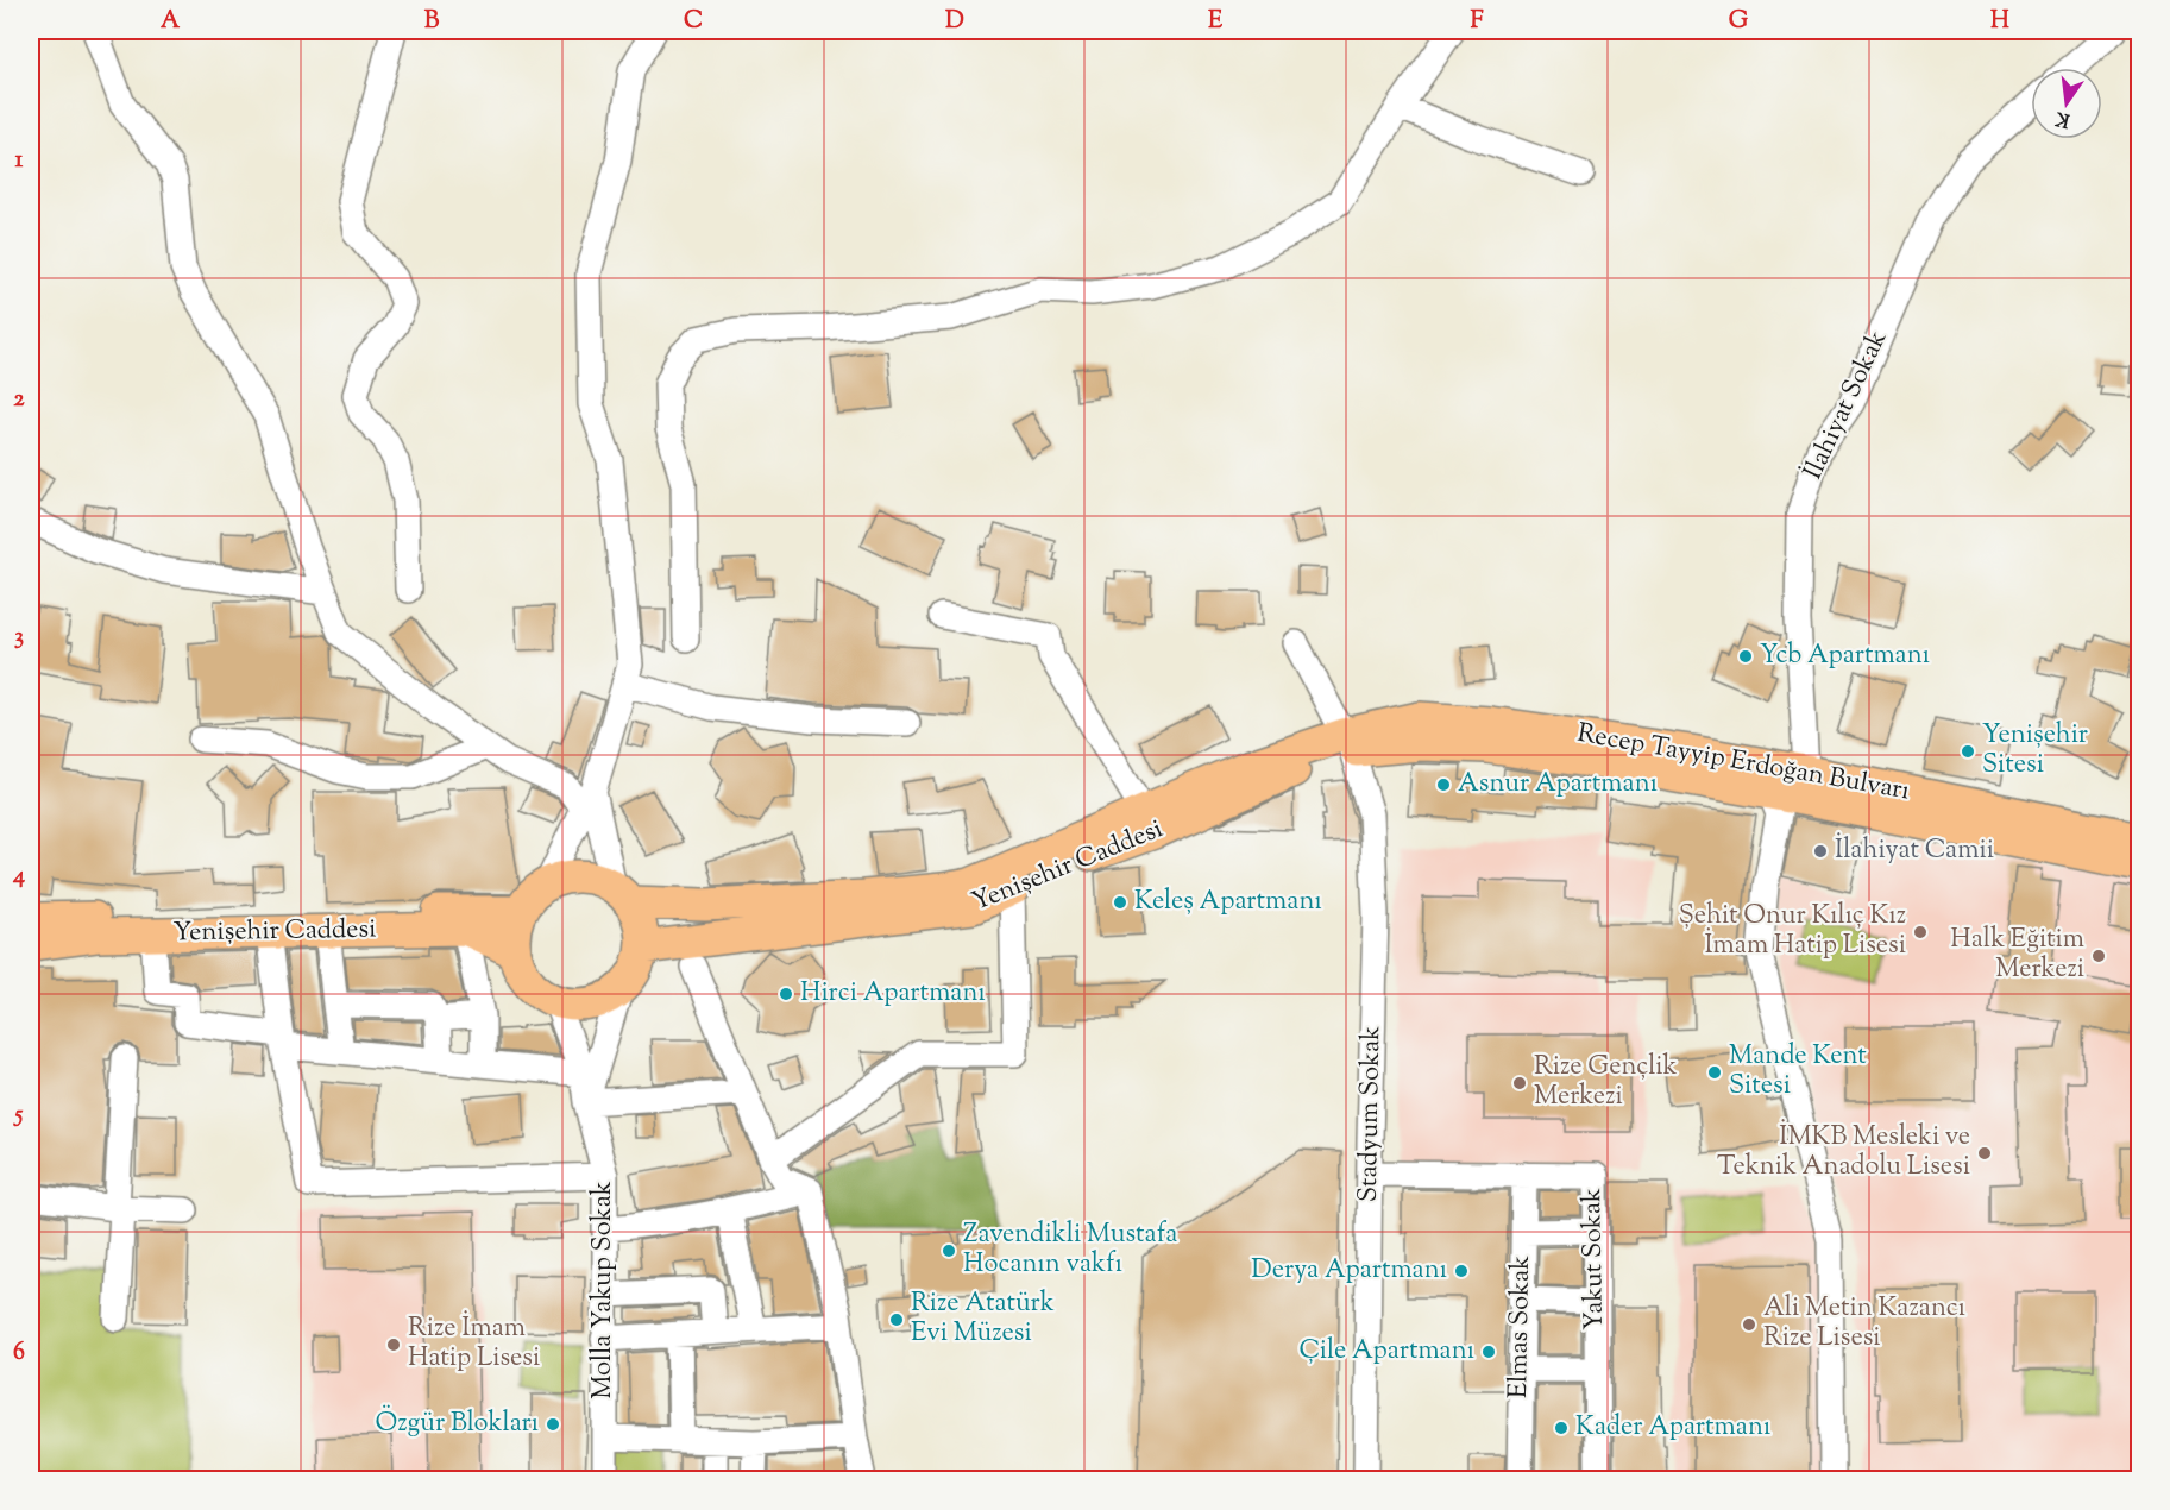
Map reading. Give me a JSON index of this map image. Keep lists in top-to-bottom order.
{
  "streets": {
    "main road": ["Recep Tayyip Erdoğan Bulvarı", "Yenişehir Caddesi"],
    "street": [
      "İlahiyat Sokak",
      "Stadyum Sokak",
      "Yakut Sokak",
      "Molla Yakup Sokak",
      "Elmas Sokak"
    ]
  },
  "crossings": [
    ["İlahiyat Sokak", "Recep Tayyip Erdoğan Bulvarı"],
    ["Recep Tayyip Erdoğan Bulvarı", "Yenişehir Caddesi"],
    ["Recep Tayyip Erdoğan Bulvarı", "Stadyum Sokak"],
    ["Yenişehir Caddesi", "Stadyum Sokak"],
    ["Yenişehir Caddesi", "Molla Yakup Sokak"],
    ["Stadyum Sokak", "Yakut Sokak"],
    ["Yakut Sokak", "Elmas Sokak"]
  ],
  "places": [
    "Ycb Apartmanı",
    "Yenişehir Sitesi",
    "Asnur Apartmanı",
    "İlahiyat Camii",
    "Keleş Apartmanı",
    "Şehit Onur Kılıç Kız İmam Hatip Lisesi",
    "Halk Eğitim Merkezi",
    "Hirci Apartmanı",
    "Mande Kent Sitesi",
    "Rize Gençlik Merkezi",
    "İMKB Mesleki ve Teknik Anadolu Lisesi",
    "Zavendikli Mustafa Hocanın vakfı",
    "Derya Apartmanı",
    "Rize Atatürk Evi Müzesi",
    "Ali Metin Kazancı Rize Lisesi",
    "Rize İmam Hatip Lisesi",
    "Çile Apartmanı",
    "Özgür Blokları",
    "Kader Apartmanı"
  ],
  "north": "bottom",
  "grid": {
    "columns": [
      "A",
      "B",
      "C",
      "D",
      "E",
      "F",
      "G",
      "H"
    ],
    "rows": [
      "1",
      "2",
      "3",
      "4",
      "5",
      "6"
    ]
  }
}
